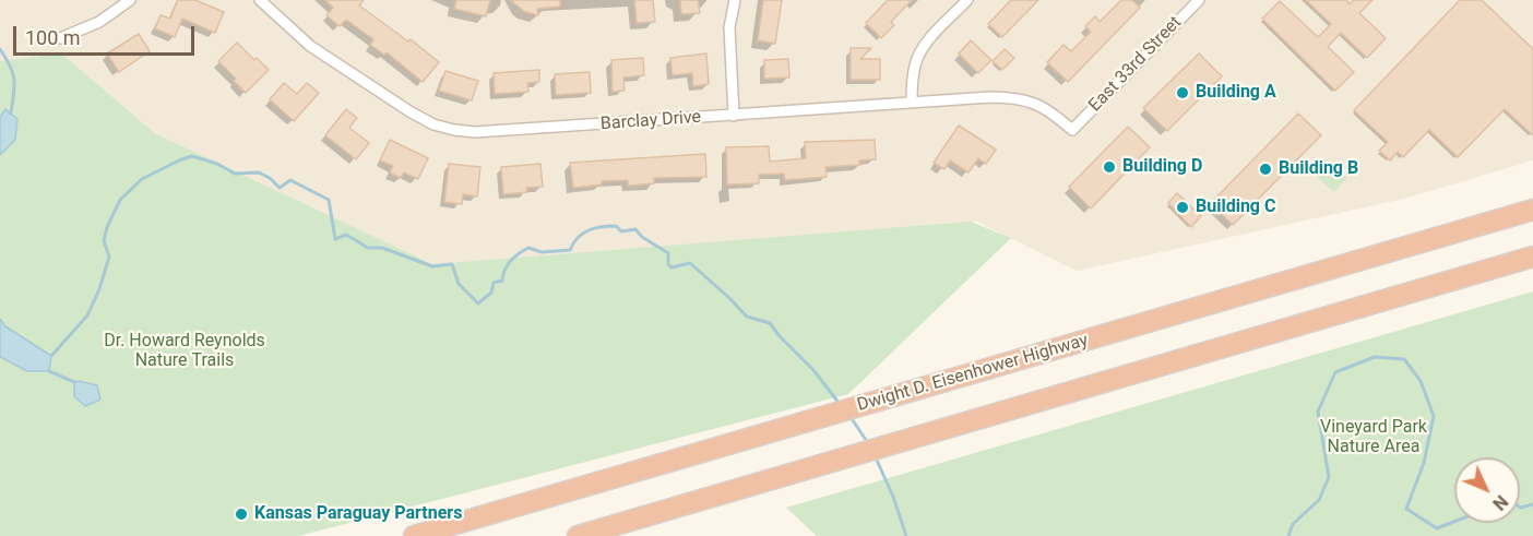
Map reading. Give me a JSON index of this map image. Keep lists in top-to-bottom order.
{
  "streets": {
    "highway": ["Dwight D. Eisenhower Highway"],
    "street": ["East 33rd Street", "Barclay Drive"]
  },
  "crossings": [
    ["East 33rd Street", "Barclay Drive"]
  ],
  "parks": ["Dr. Howard Reynolds Nature Trails", "Vineyard Park Nature Area"],
  "places": [
    "Building A",
    "Building D",
    "Building B",
    "Building C",
    "Kansas Paraguay Partners"
  ],
  "scale_bar": "100 m",
  "north": "bottom right"
}
